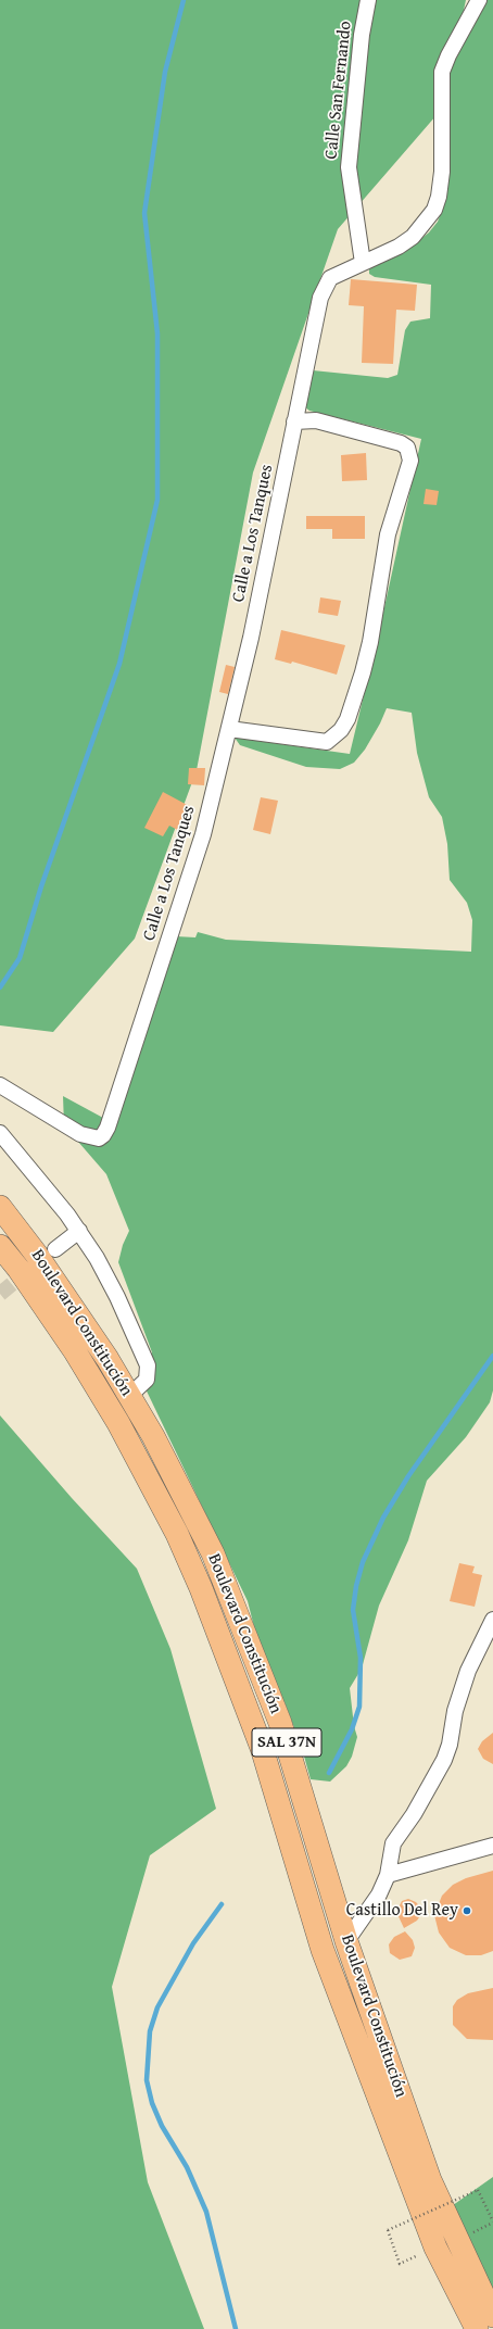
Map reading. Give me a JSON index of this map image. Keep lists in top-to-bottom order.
{
  "streets": {
    "highway": ["Boulevard Constitución", "SAL 37N"],
    "street": ["Calle San Fernando", "Calle a Los Tanques"]
  },
  "crossings": [
    ["Calle San Fernando", "Calle a Los Tanques"]
  ],
  "places": ["Castillo Del Rey"]
}
